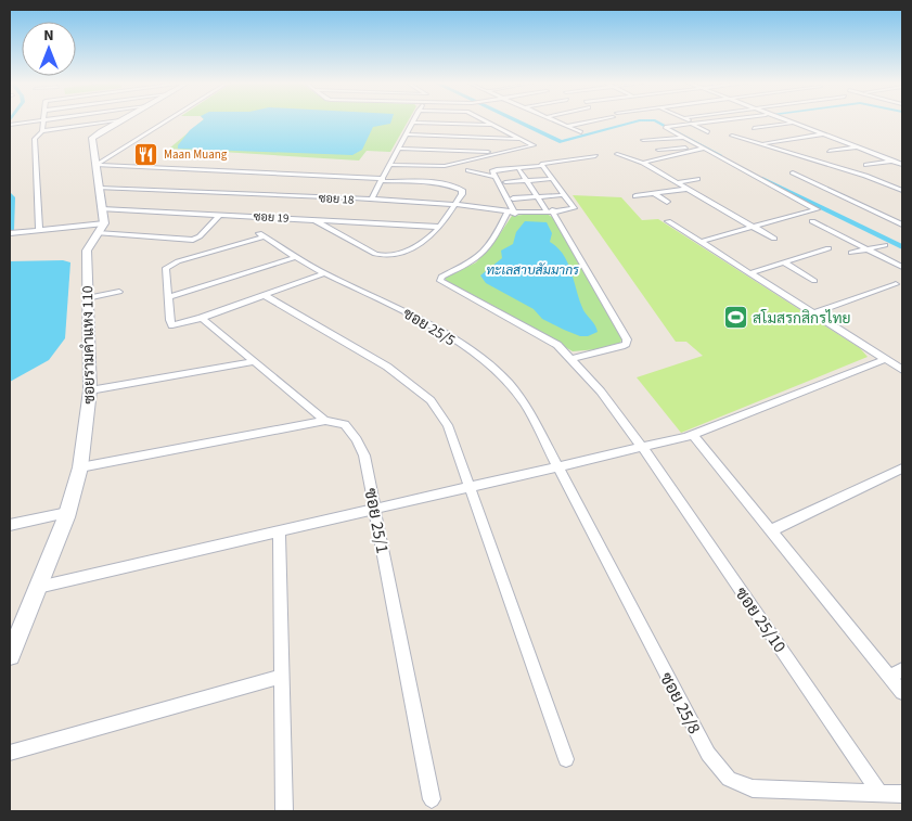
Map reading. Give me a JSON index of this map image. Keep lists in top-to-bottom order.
{
  "streets": {
    "street": [
      "ซอย 18",
      "ซอย 19",
      "ซอย 25/5",
      "ซอยรามคำแหง 110",
      "ซอย 25/1",
      "ซอย 25/10",
      "ซอย 25/8"
    ]
  },
  "crossings": [
    ["ซอย 18", "ซอย 25/10"],
    ["ซอย 25/5", "ซอย 25/8"],
    ["ซอย 25/10", "ซอย 25/8"]
  ],
  "water": ["ทะเลสาบสัมมากร"],
  "places": {
    "restaurant": ["Maan Muang"],
    "sports": ["สโมสรกสิกรไทย"]
  },
  "north": "top"
}
